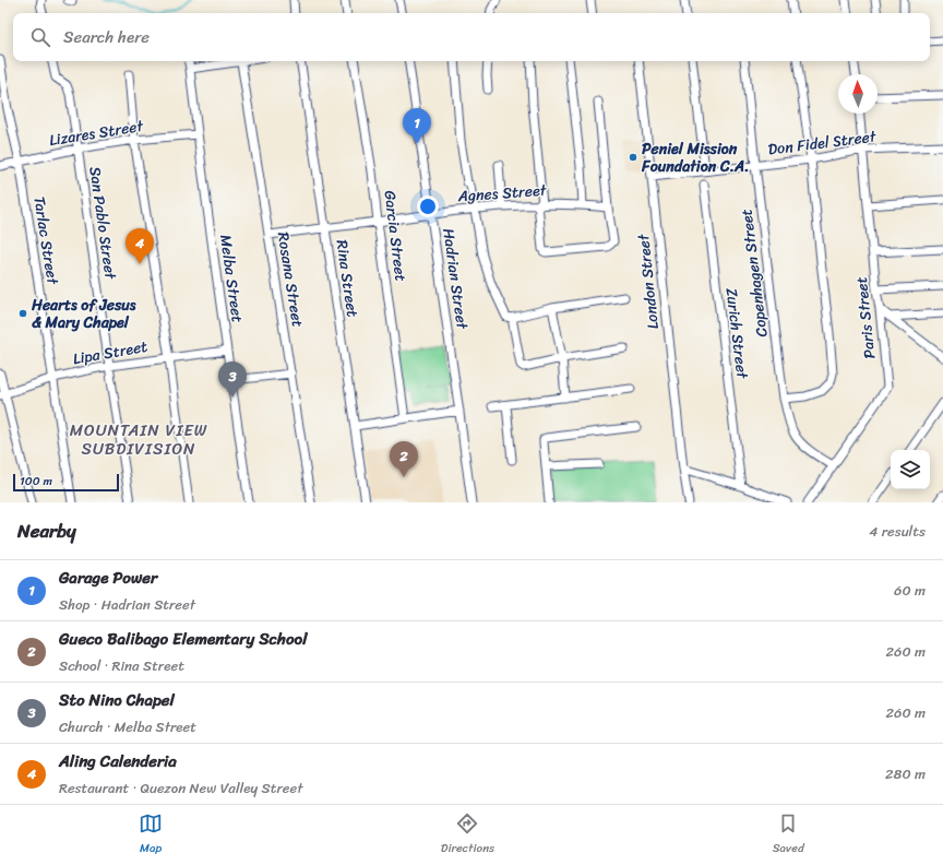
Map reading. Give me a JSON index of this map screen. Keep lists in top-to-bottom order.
{
  "streets": {
    "street": [
      "Lizares Street",
      "Don Fidel Street",
      "Agnes Street",
      "San Pablo Street",
      "Garcia Street",
      "Tarlac Street",
      "Copenhagen Street",
      "Melba Street",
      "Rina Street",
      "Hadrian Street",
      "Rosana Street",
      "London Street",
      "Paris Street",
      "Zurich Street",
      "Lipa Street"
    ]
  },
  "crossings": [
    ["Lizares Street", "San Pablo Street"],
    ["Lizares Street", "Tarlac Street"],
    ["Lizares Street", "Melba Street"],
    ["Don Fidel Street", "Copenhagen Street"],
    ["Don Fidel Street", "London Street"],
    ["Don Fidel Street", "Paris Street"],
    ["Agnes Street", "Garcia Street"],
    ["Agnes Street", "Rina Street"],
    ["Agnes Street", "Hadrian Street"],
    ["Agnes Street", "Rosana Street"],
    ["San Pablo Street", "Lipa Street"],
    ["Tarlac Street", "Lipa Street"],
    ["Copenhagen Street", "Paris Street"],
    ["Melba Street", "Lipa Street"]
  ],
  "districts": ["MOUNTAIN VIEW SUBDIVISION"],
  "places": ["Peniel Mission Foundation C.A.", "Hearts of Jesus & Mary Chapel"],
  "scale_bar": "100 m",
  "north": "top",
  "page": {
    "search": "Search here",
    "pins": [
      "1",
      "4",
      "3",
      "2"
    ],
    "scale": "100 m",
    "heading": ["Nearby", "4 results"],
    "list": [
      {
        "mark": "1",
        "name": "Garage Power",
        "note": "Shop · Hadrian Street",
        "value": "60 m"
      },
      {
        "mark": "2",
        "name": "Gueco Balibago Elementary School",
        "note": "School · Rina Street",
        "value": "260 m"
      },
      {
        "mark": "3",
        "name": "Sto Nino Chapel",
        "note": "Church · Melba Street",
        "value": "260 m"
      },
      {
        "mark": "4",
        "name": "Aling Calenderia",
        "note": "Restaurant · Quezon New Valley Street",
        "value": "280 m"
      }
    ],
    "nav": ["Map", "Directions", "Saved"]
  }
}
